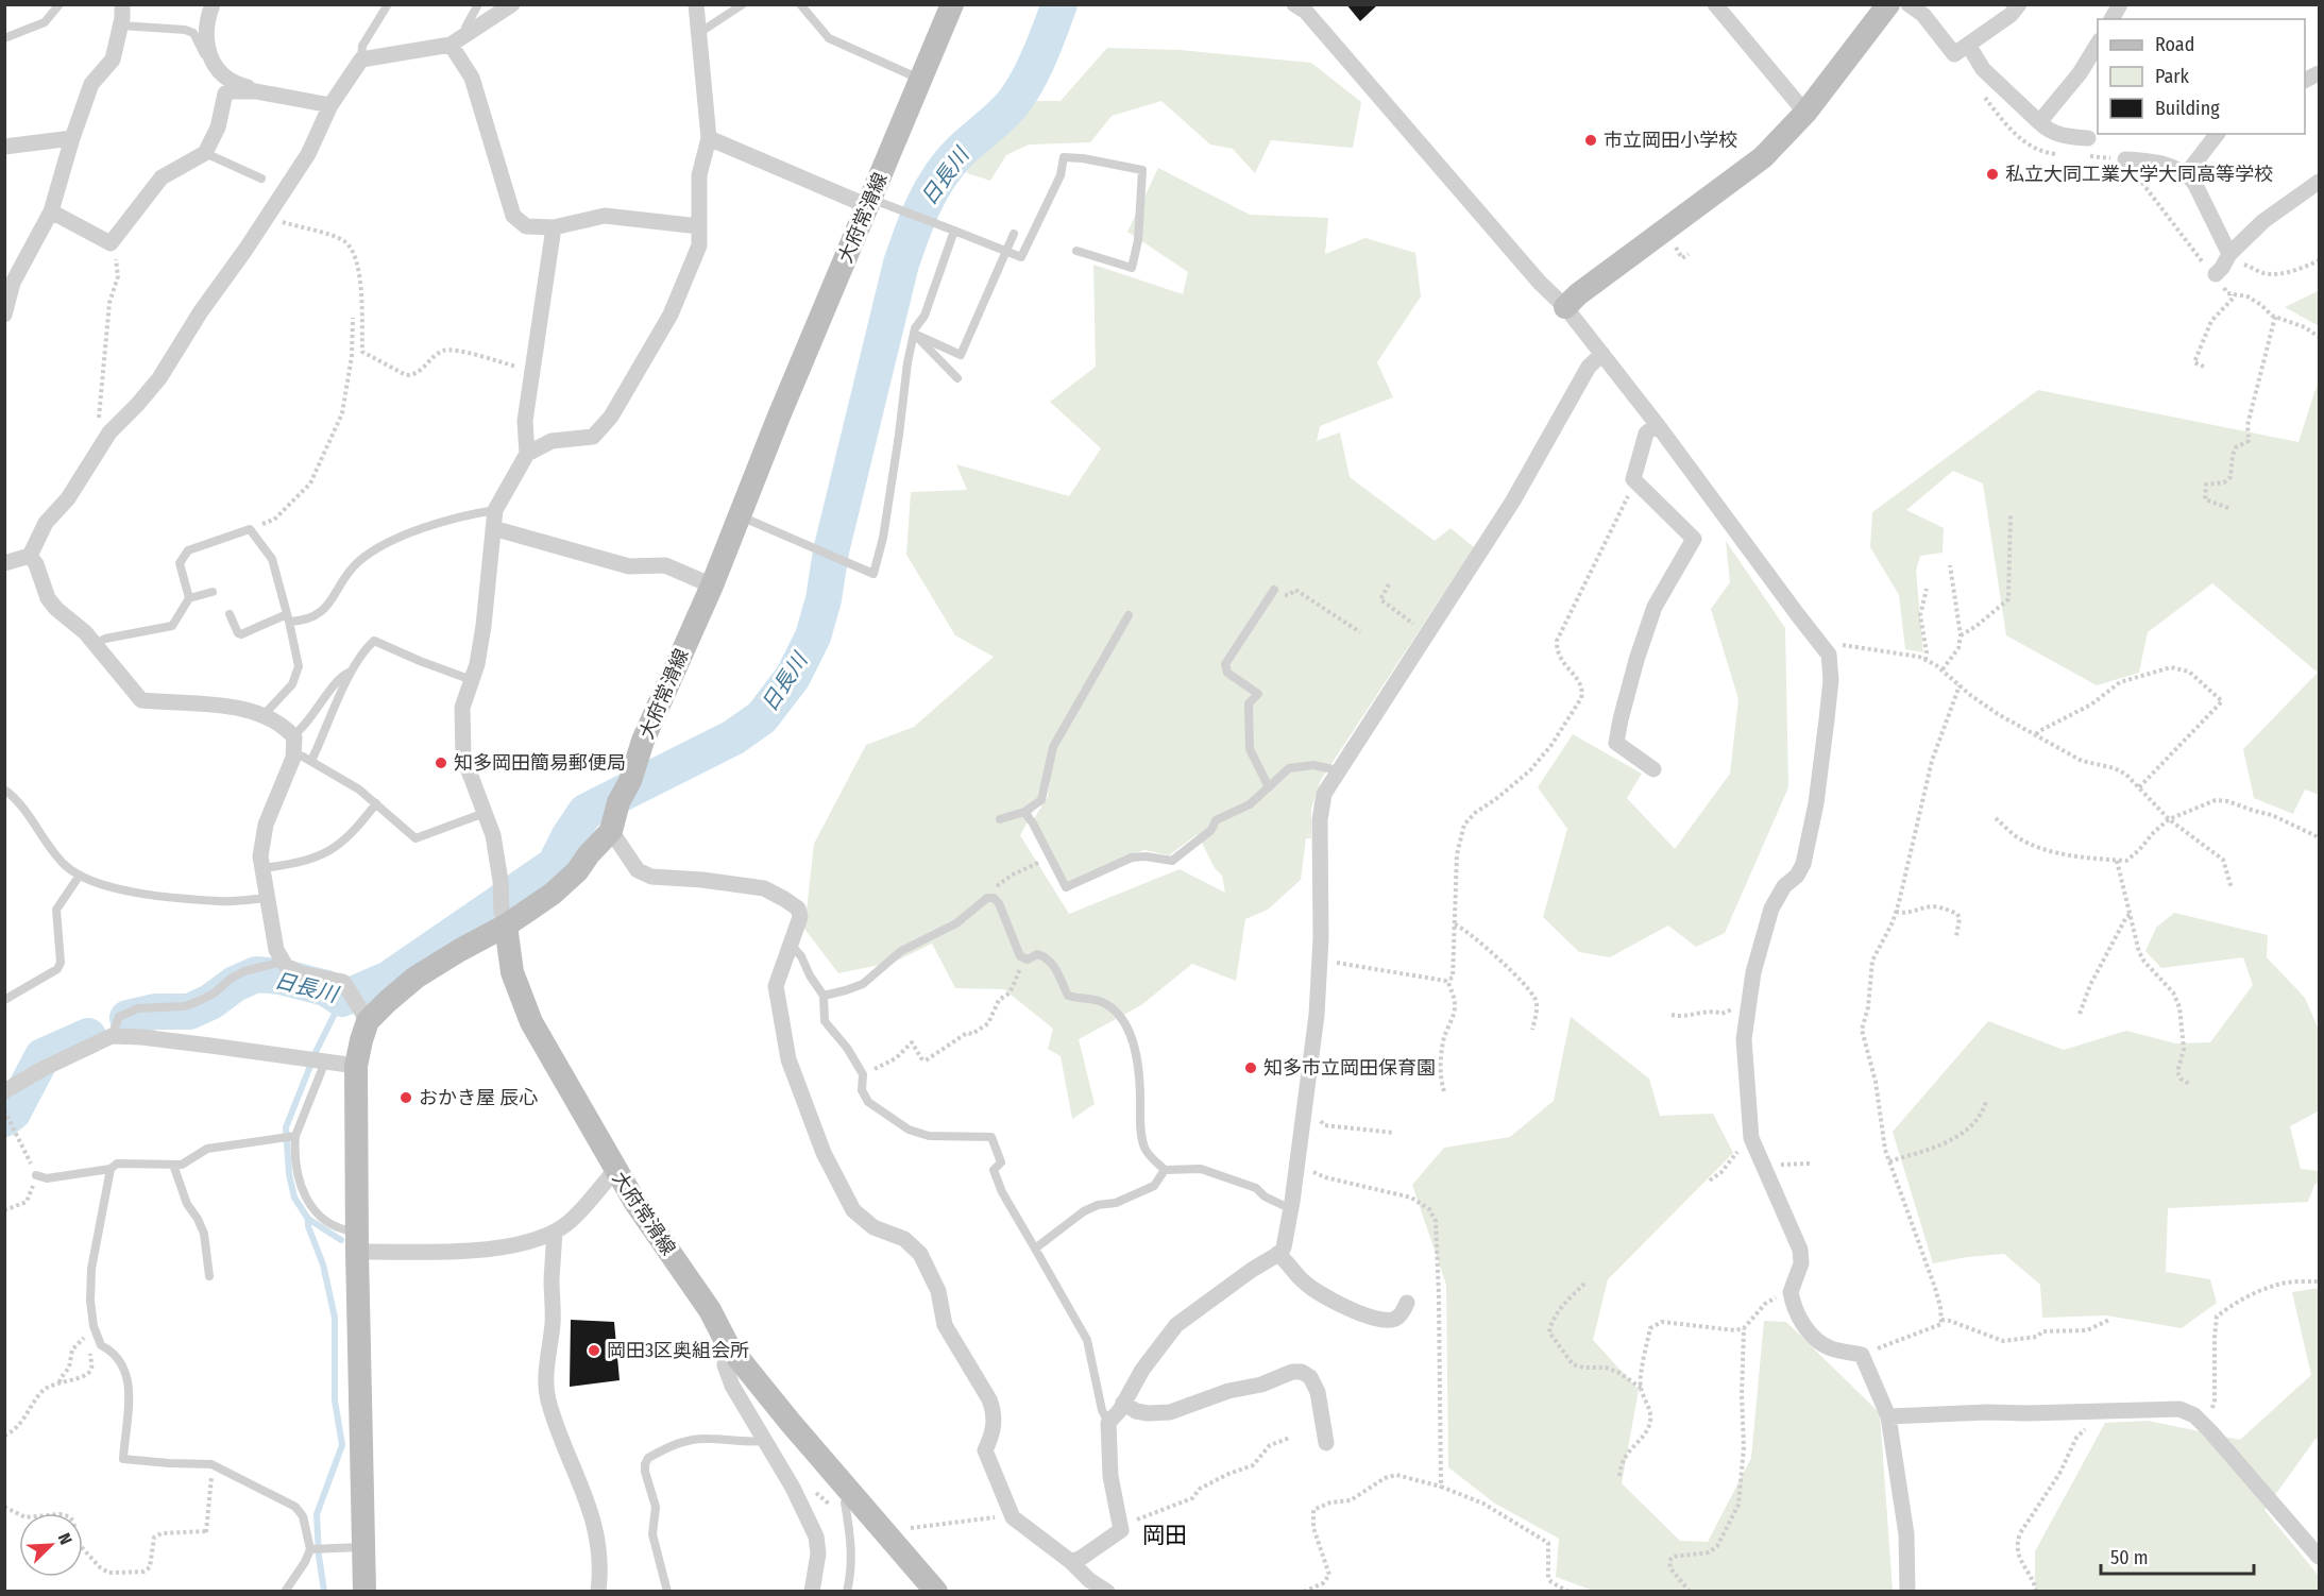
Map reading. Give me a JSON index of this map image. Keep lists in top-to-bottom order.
{
  "streets": {
    "main road": ["大府常滑線"]
  },
  "districts": ["岡田"],
  "water": ["日長川"],
  "places": [
    "市立岡田小学校",
    "私立大同工業大学大同高等学校",
    "知多岡田簡易郵便局",
    "知多市立岡田保育園",
    "おかき屋 辰心",
    "岡田3区奥組会所"
  ],
  "legend": ["Road", "Park", "Building"],
  "scale_bar": "50 m",
  "north": "top right"
}
